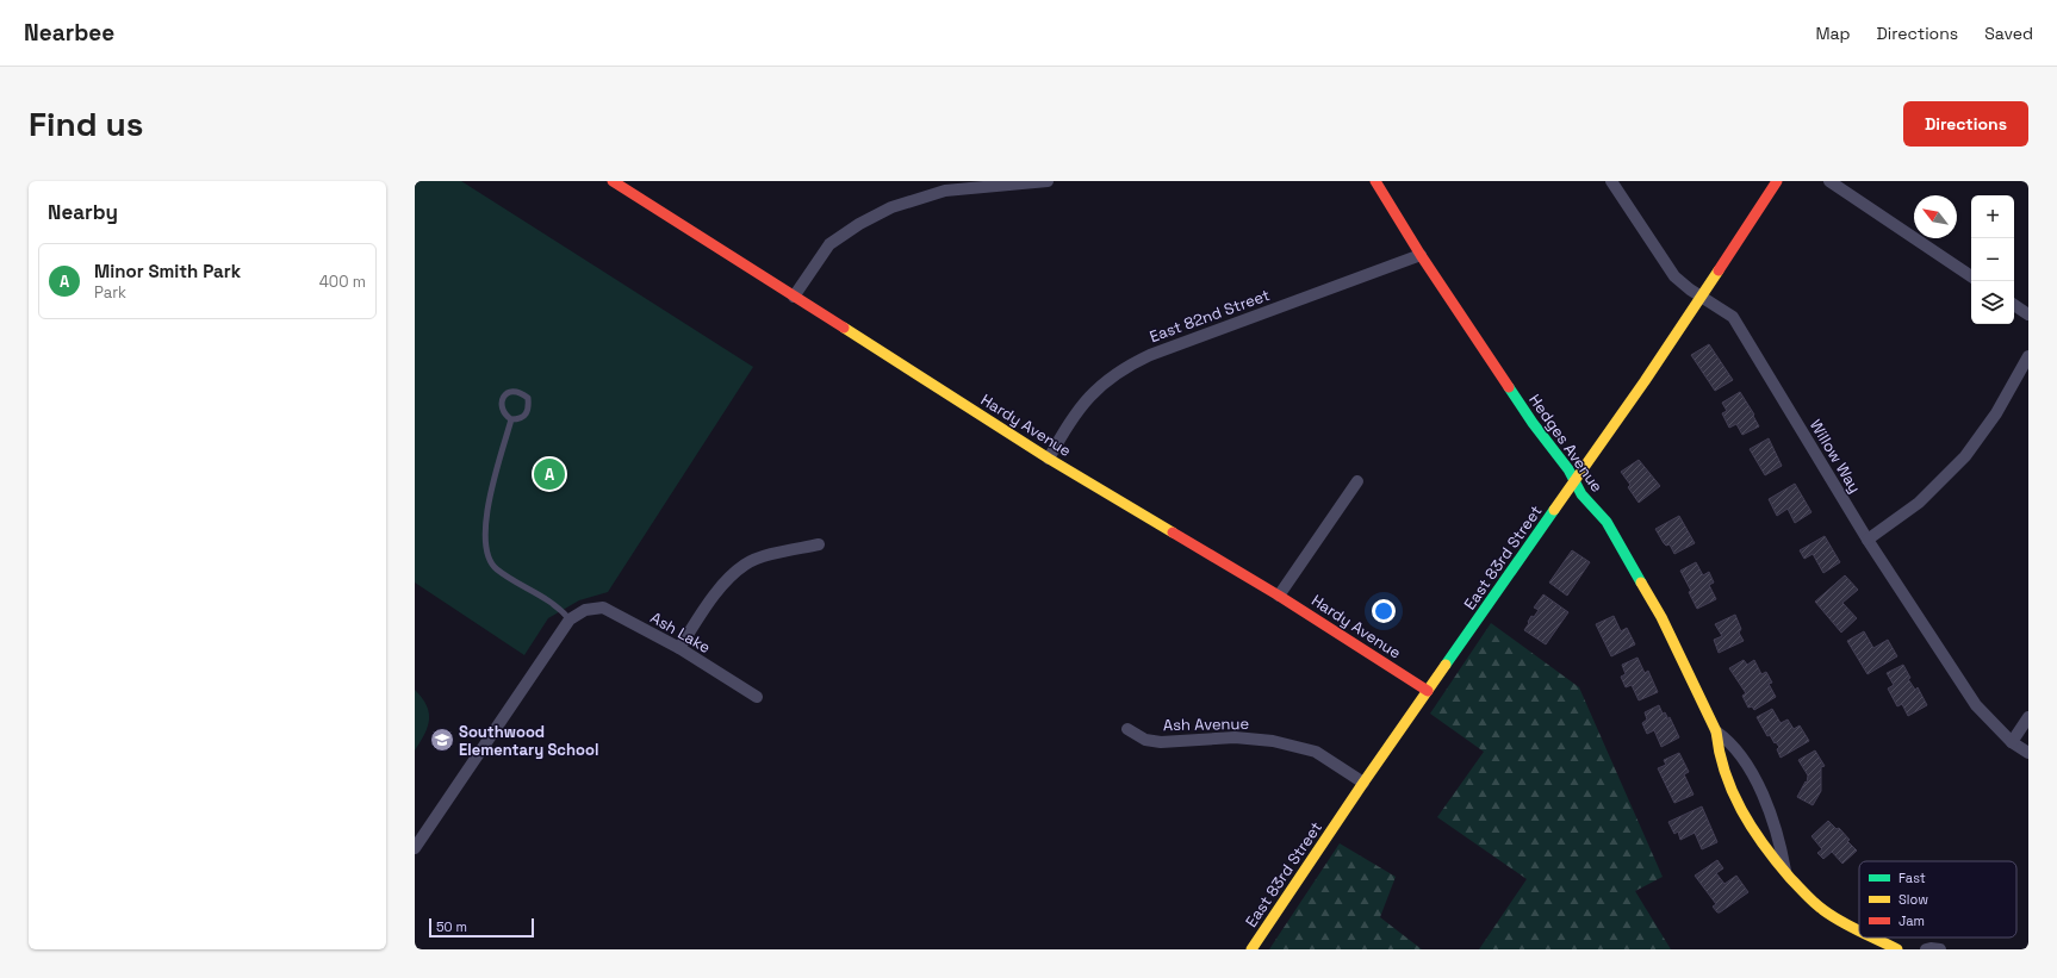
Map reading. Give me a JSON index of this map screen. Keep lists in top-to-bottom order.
{
  "streets": {
    "street": [
      "East 82nd Street",
      "Hardy Avenue",
      "Hedges Avenue",
      "Willow Way",
      "East 83rd Street",
      "Ash Lake",
      "Ash Avenue"
    ]
  },
  "crossings": [
    ["East 82nd Street", "Hardy Avenue"],
    ["East 82nd Street", "Hedges Avenue"],
    ["Hardy Avenue", "East 83rd Street"],
    ["Hedges Avenue", "East 83rd Street"],
    ["Willow Way", "East 83rd Street"],
    ["East 83rd Street", "Ash Avenue"]
  ],
  "places": {
    "school or university": ["Southwood Elementary School"]
  },
  "legend": ["Fast", "Slow", "Jam"],
  "scale_bar": "50 m",
  "north": "top left",
  "page": {
    "header": "Nearbee",
    "nav": ["Map", "Directions", "Saved"],
    "buttons": "Directions",
    "title": "Find us",
    "heading": "Nearby",
    "map_buttons": ["+", "−"],
    "list": [
      {
        "mark": "A",
        "name": "Minor Smith Park",
        "note": "Park",
        "value": "400 m"
      }
    ],
    "pins": "A",
    "scale": "50 m"
  }
}
